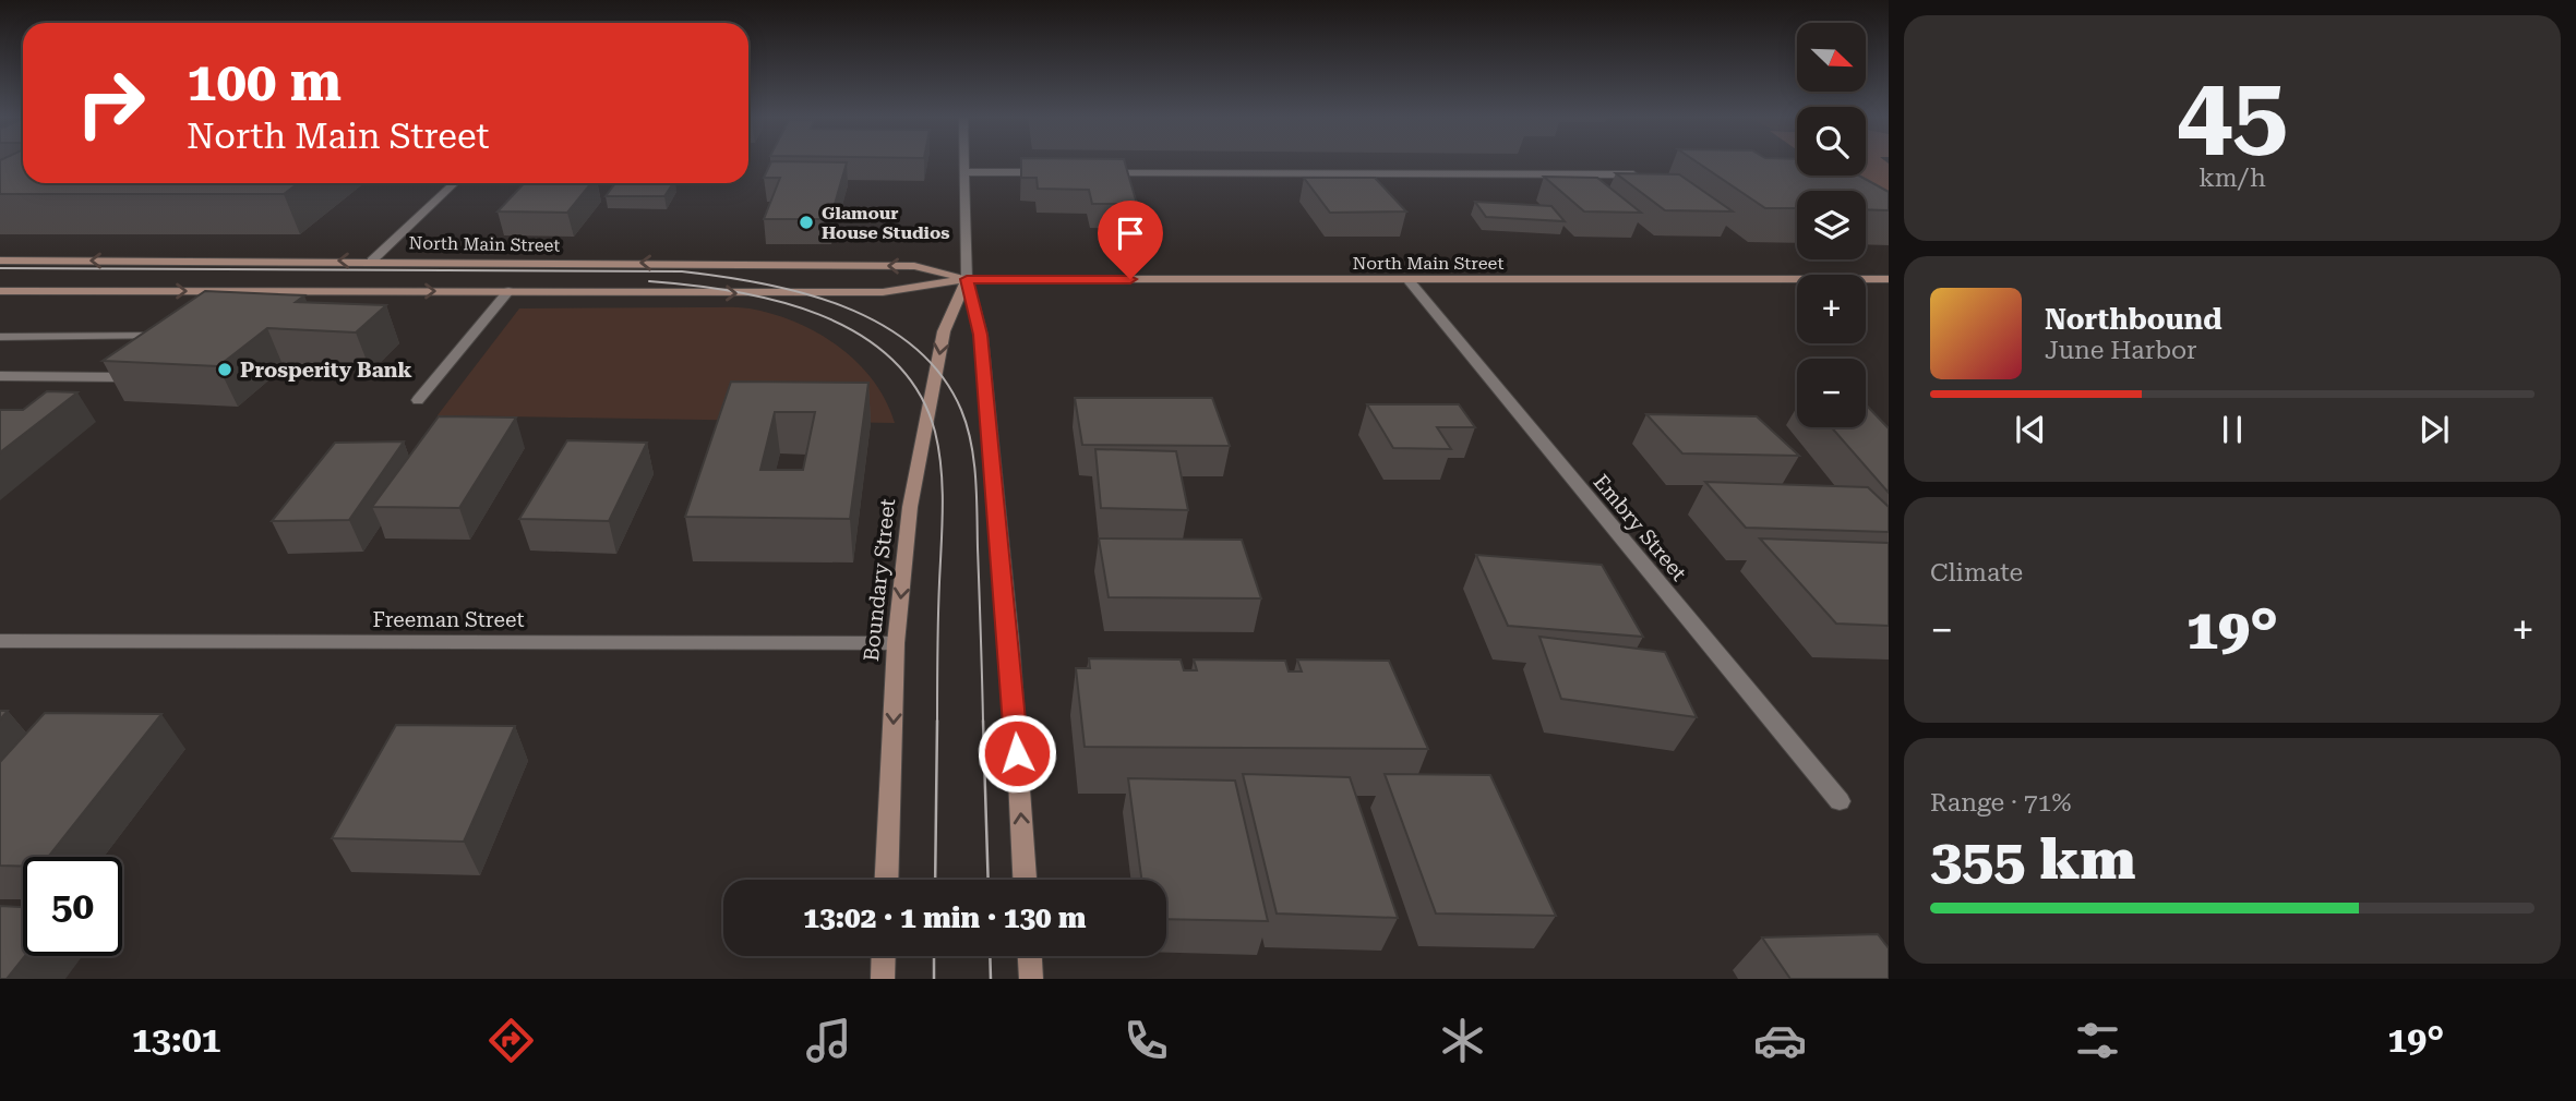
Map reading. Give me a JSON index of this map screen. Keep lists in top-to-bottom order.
{
  "streets": {
    "main road": ["North Main Street", "Boundary Street"],
    "street": ["Embry Street", "Freeman Street"]
  },
  "crossings": [
    ["North Main Street", "Embry Street"],
    ["North Main Street", "Boundary Street"],
    ["Boundary Street", "Freeman Street"]
  ],
  "places": ["Glamour House Studios", "Prosperity Bank"],
  "north": "bottom right",
  "page": {
    "tile": [
      ["45", "km/h"],
      "Climate",
      ["Range · 71%", "355 km"]
    ],
    "map_buttons": ["+", "−"],
    "turn": ["100 m", "North Main Street"],
    "song": ["Northbound", "June Harbor"],
    "heat": ["−", "19°", "+"],
    "limit": "50",
    "trip": "13:02 · 1 min · 130 m",
    "tabs": ["13:01", "19°"]
  }
}
